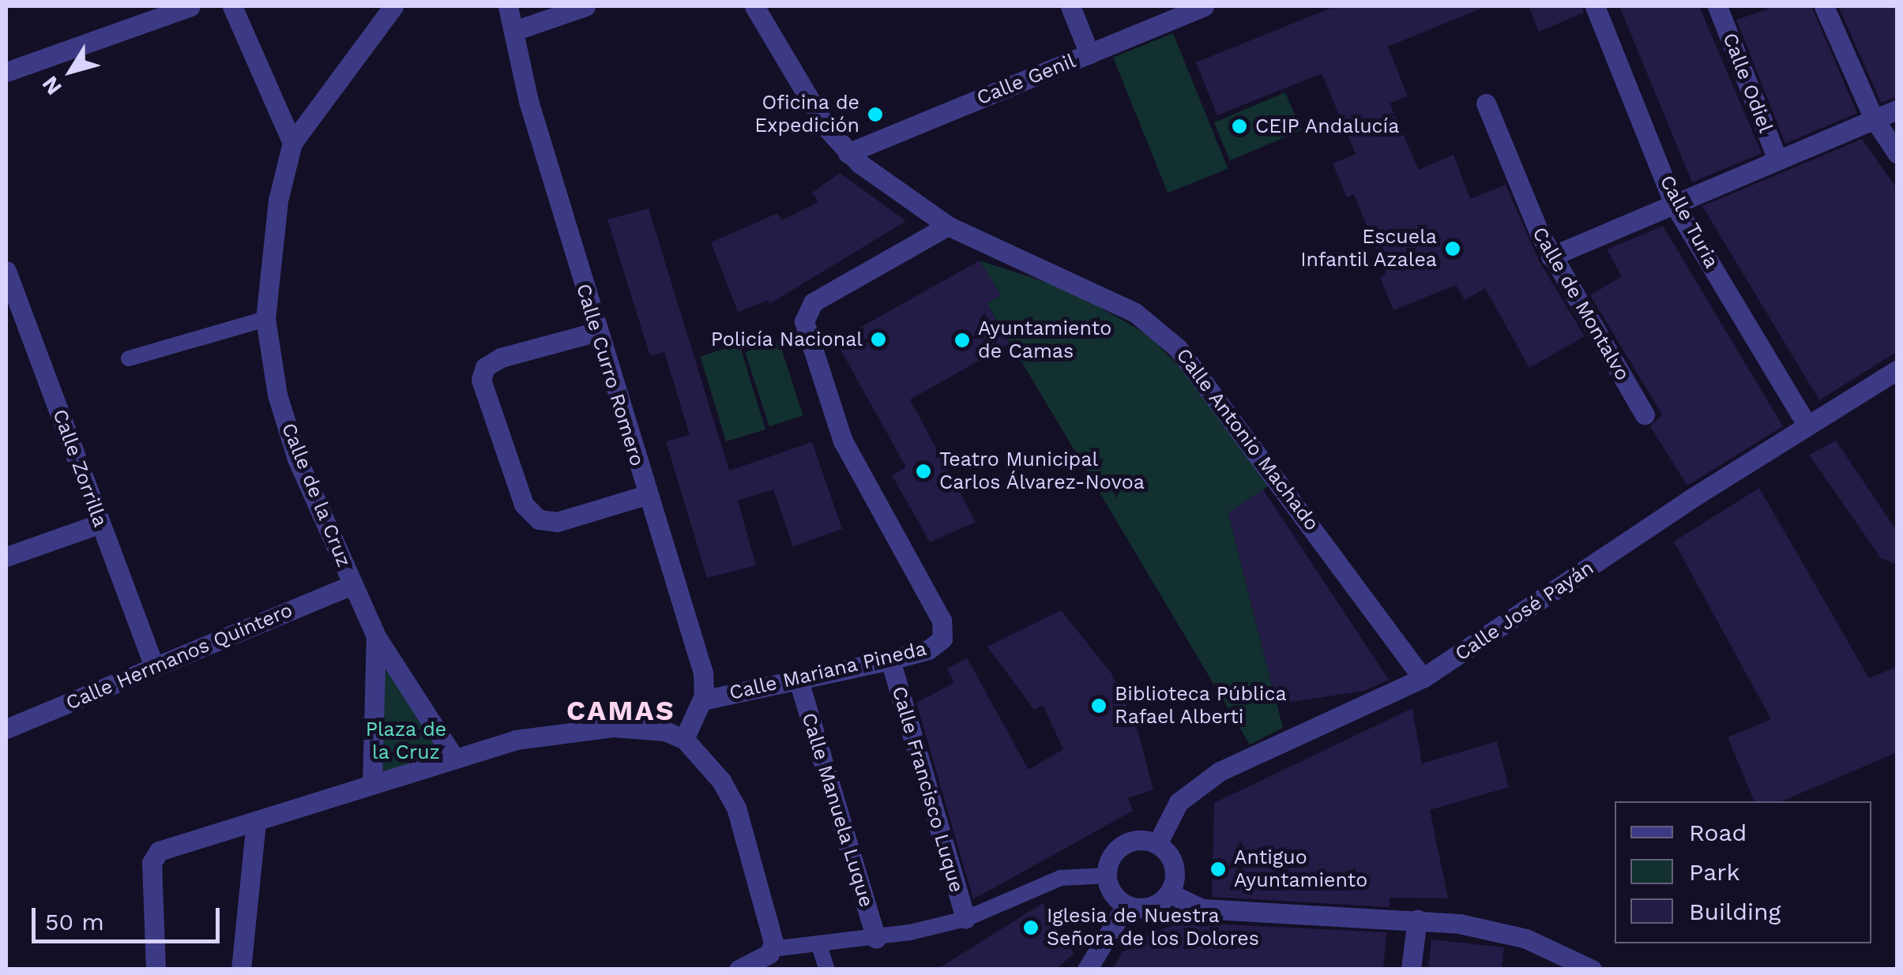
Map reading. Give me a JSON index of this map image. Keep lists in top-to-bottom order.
{
  "streets": {
    "street": [
      "Calle Genil",
      "Calle Odiel",
      "Calle Turia",
      "Calle de Montalvo",
      "Calle Curro Romero",
      "Calle Antonio Machado",
      "Calle Zorrilla",
      "Calle de la Cruz",
      "Calle José Payán",
      "Calle Hermanos Quintero",
      "Calle Mariana Pineda",
      "Calle Francisco Luque",
      "Calle Manuela Luque"
    ]
  },
  "crossings": [
    ["Calle Genil", "Calle Antonio Machado"],
    ["Calle Turia", "Calle José Payán"],
    ["Calle Curro Romero", "Calle Mariana Pineda"],
    ["Calle Antonio Machado", "Calle José Payán"],
    ["Calle Antonio Machado", "Calle Mariana Pineda"],
    ["Calle Zorrilla", "Calle Hermanos Quintero"],
    ["Calle de la Cruz", "Calle Hermanos Quintero"],
    ["Calle Mariana Pineda", "Calle Francisco Luque"],
    ["Calle Mariana Pineda", "Calle Manuela Luque"]
  ],
  "districts": ["CAMAS"],
  "parks": ["Plaza de la Cruz"],
  "places": [
    "Oficina de Expedición",
    "CEIP Andalucía",
    "Escuela Infantil Azalea",
    "Policía Nacional",
    "Ayuntamiento de Camas",
    "Teatro Municipal Carlos Álvarez-Novoa",
    "Biblioteca Pública Rafael Alberti",
    "Antiguo Ayuntamiento",
    "Iglesia de Nuestra Señora de los Dolores"
  ],
  "legend": ["Road", "Park", "Building"],
  "scale_bar": "50 m",
  "north": "bottom left"
}
